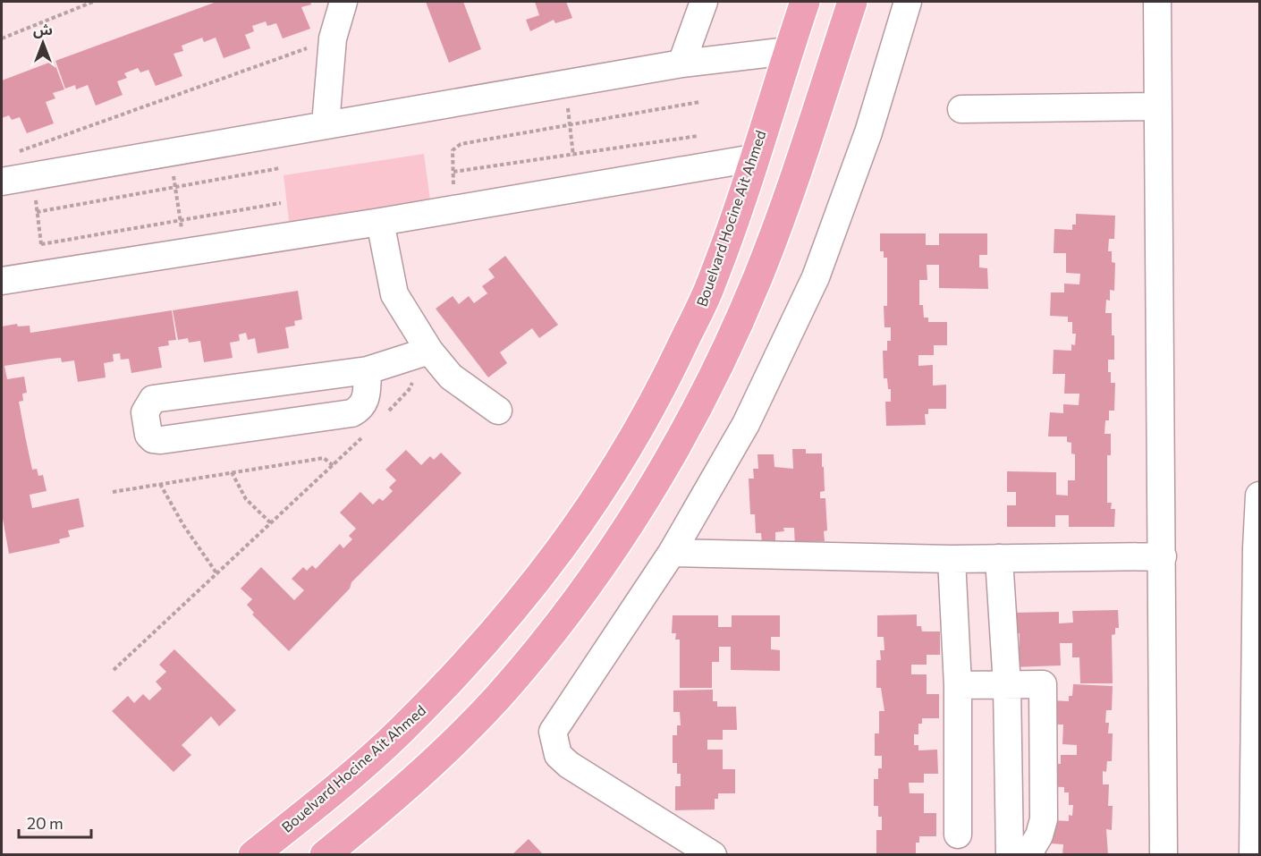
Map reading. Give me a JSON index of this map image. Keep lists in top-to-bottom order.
{
  "streets": {
    "main road": ["Bouelvard Hocine Ait Ahmed"]
  },
  "scale_bar": "20 m",
  "north": "top"
}
